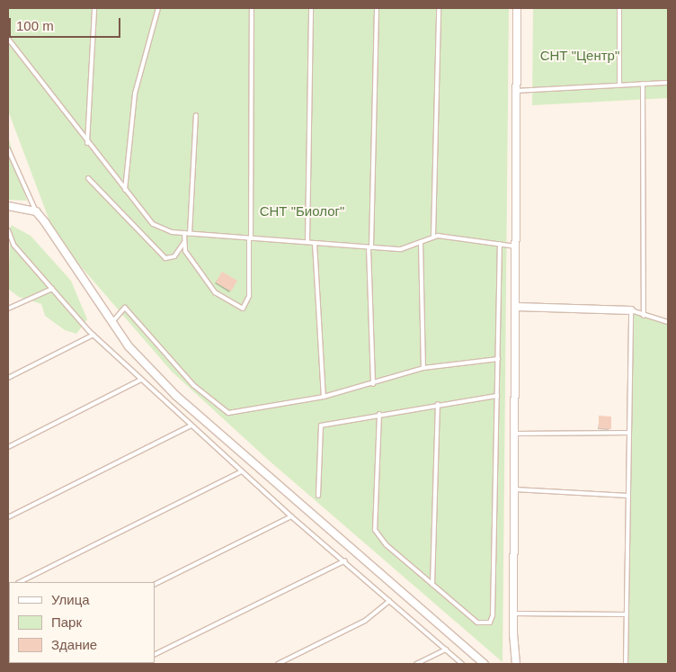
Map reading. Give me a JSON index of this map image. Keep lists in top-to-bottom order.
{
  "parks": ["СНТ \"Центр\"", "СНТ \"Биолог\""],
  "legend": ["Улица", "Парк", "Здание"],
  "scale_bar": "100 m"
}
